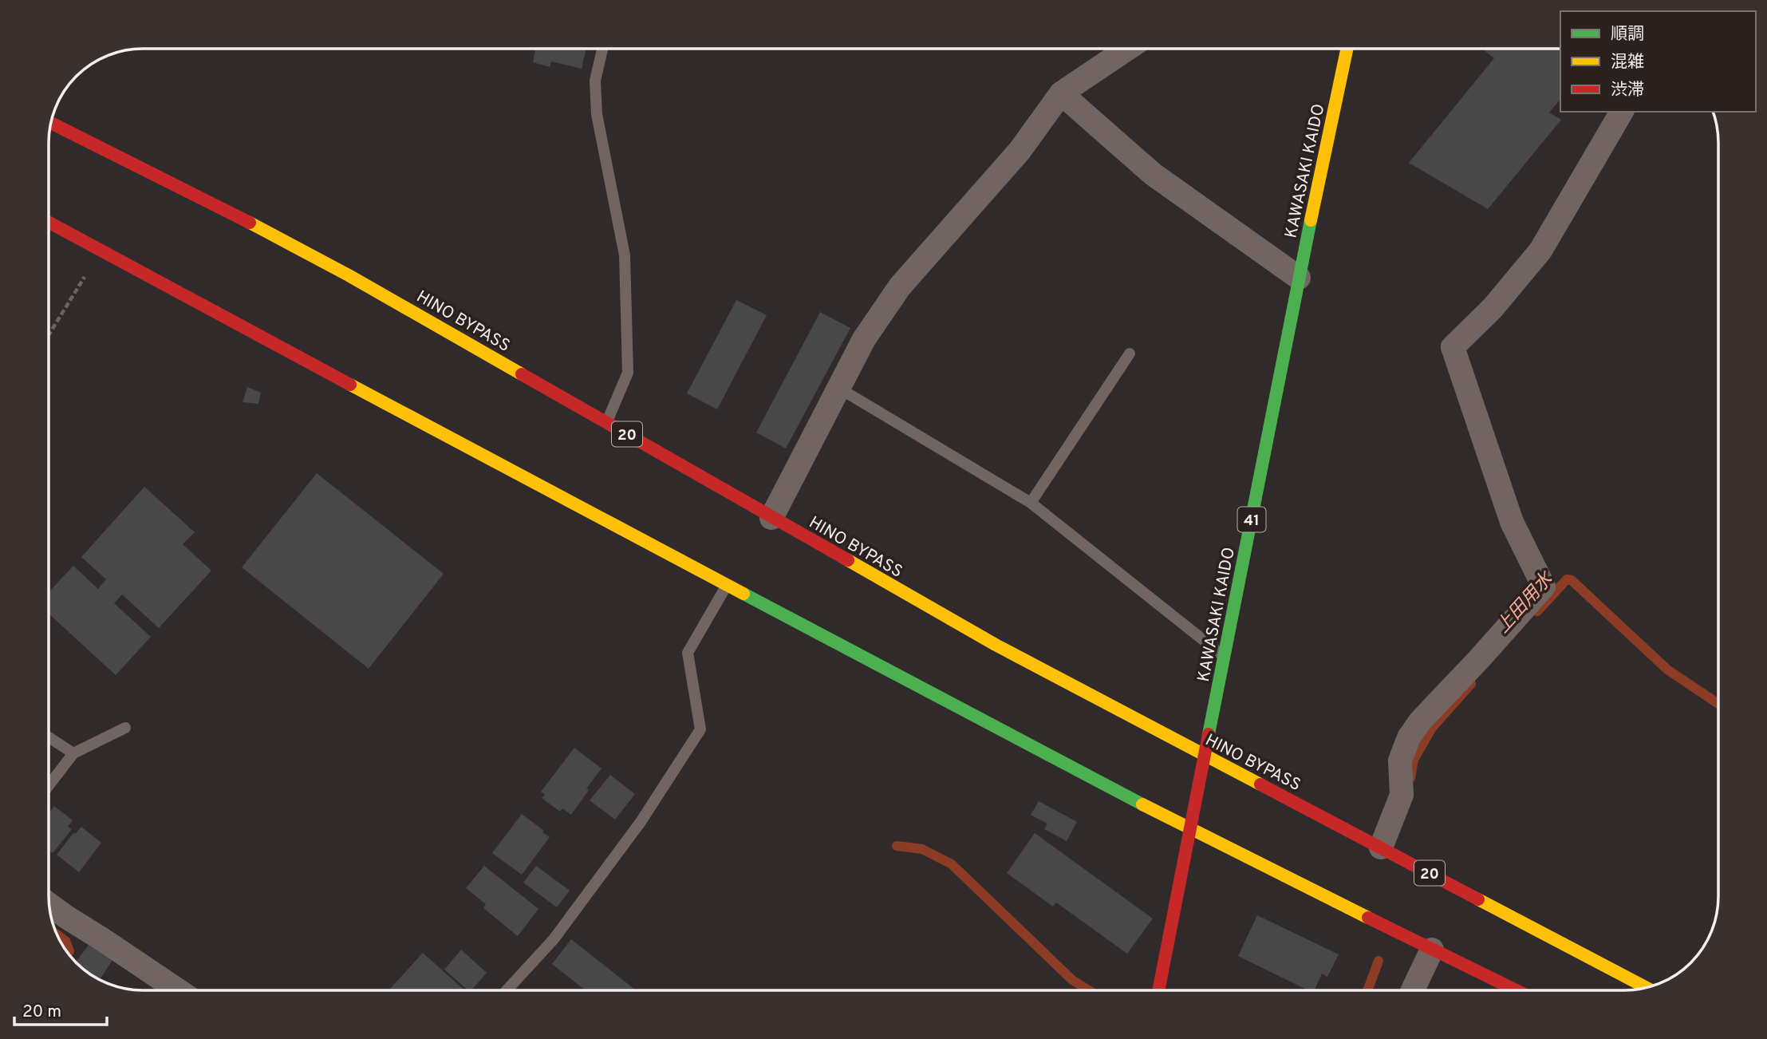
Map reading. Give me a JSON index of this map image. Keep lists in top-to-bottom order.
{
  "streets": {
    "main road": [
      "KAWASAKI KAIDO",
      "HINO BYPASS",
      "20",
      "41"
    ]
  },
  "crossings": [
    ["KAWASAKI KAIDO", "HINO BYPASS"]
  ],
  "water": ["上田用水"],
  "legend": ["順調", "混雑", "渋滞"],
  "scale_bar": "20 m"
}
